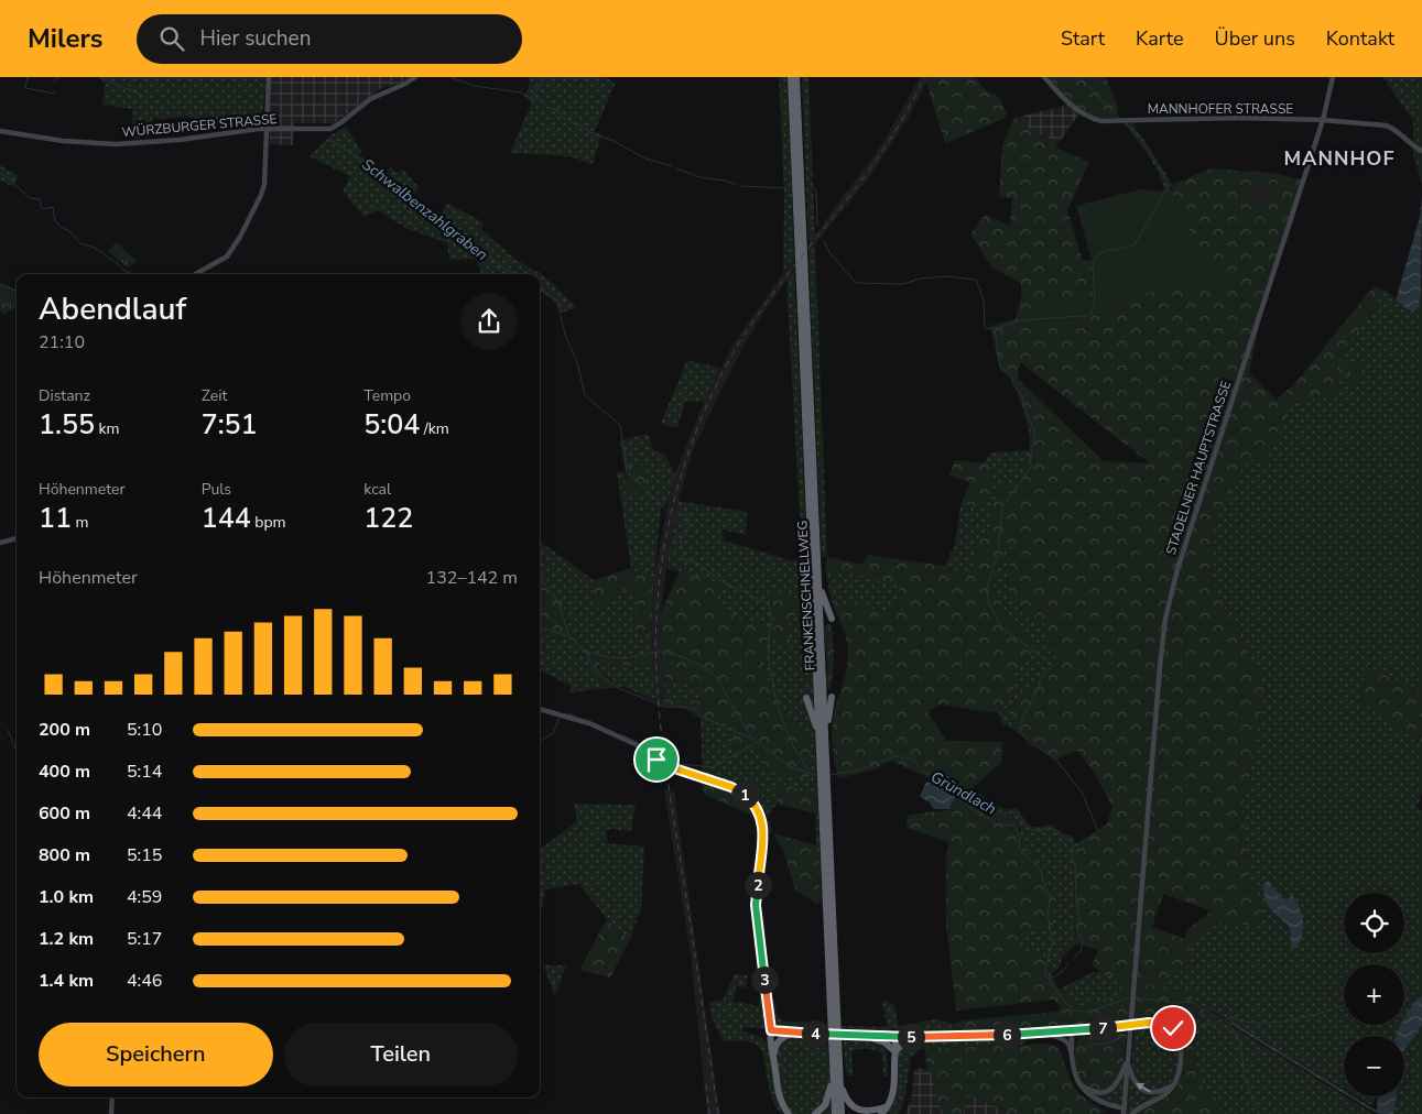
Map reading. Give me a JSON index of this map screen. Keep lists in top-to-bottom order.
{
  "streets": {
    "highway": ["FRANKENSCHNELLWEG"],
    "main road": ["MANNHOFER STRASSE", "WÜRZBURGER STRASSE", "STADELNER HAUPTSTRASSE"]
  },
  "crossings": [
    ["MANNHOFER STRASSE", "STADELNER HAUPTSTRASSE"]
  ],
  "districts": ["MANNHOF"],
  "water": ["Schwalbenzahlgraben", "Gründlach"],
  "page": {
    "header": "Milers",
    "search": "Hier suchen",
    "nav": [
      "Start",
      "Karte",
      "Über uns",
      "Kontakt"
    ],
    "heading": ["Abendlauf", "21:10"],
    "stats": [
      ["Distanz", "1.55 km"],
      ["Zeit", "7:51"],
      ["Tempo", "5:04 /km"],
      ["Höhenmeter", "11 m"],
      ["Puls", "144 bpm"],
      ["kcal", "122"]
    ],
    "chart": ["Höhenmeter", "132–142 m"],
    "list": [
      {
        "name": "200 m",
        "note": "5:10"
      },
      {
        "name": "400 m",
        "note": "5:14"
      },
      {
        "name": "600 m",
        "note": "4:44"
      },
      {
        "name": "800 m",
        "note": "5:15"
      },
      {
        "name": "1.0 km",
        "note": "4:59"
      },
      {
        "name": "1.2 km",
        "note": "5:17"
      },
      {
        "name": "1.4 km",
        "note": "4:46"
      }
    ],
    "pins": [
      "1",
      "2",
      "3",
      "7",
      "4",
      "6",
      "5"
    ],
    "map_buttons": ["+", "−"],
    "buttons": ["Speichern", "Teilen"]
  }
}
